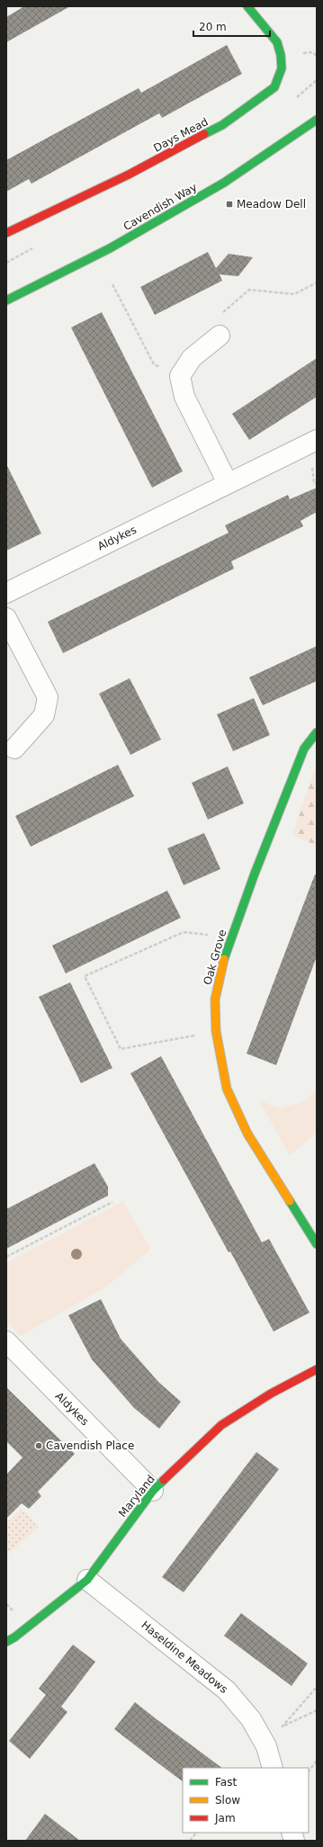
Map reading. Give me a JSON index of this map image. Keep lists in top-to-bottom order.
{
  "streets": {
    "street": [
      "Days Mead",
      "Cavendish Way",
      "Aldykes",
      "Oak Grove",
      "Maryland",
      "Haseldine Meadows"
    ]
  },
  "crossings": [
    ["Aldykes", "Maryland"],
    ["Maryland", "Haseldine Meadows"]
  ],
  "places": {
    "transit": ["Meadow Dell"],
    "other": ["Cavendish Place"]
  },
  "legend": ["Fast", "Slow", "Jam"],
  "scale_bar": "20 m"
}
